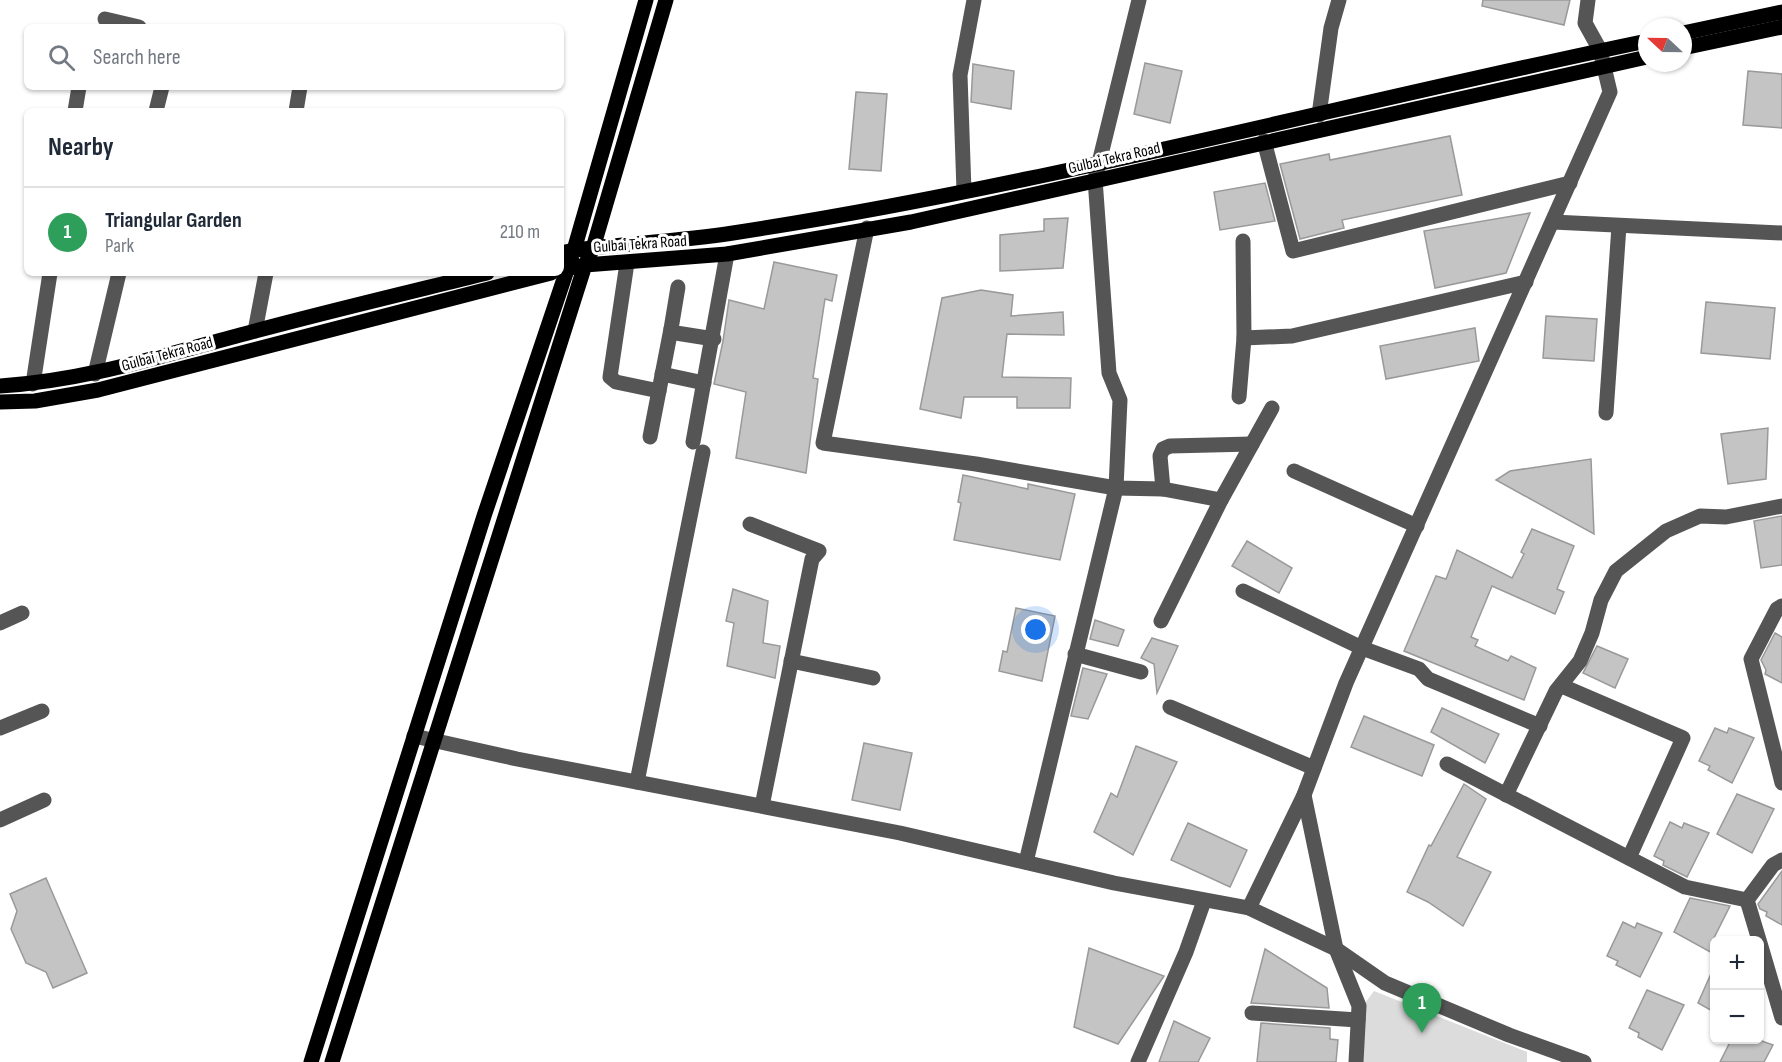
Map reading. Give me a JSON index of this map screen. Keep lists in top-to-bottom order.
{
  "streets": {
    "main road": ["Gulbai Tekra Road"]
  },
  "north": "left",
  "page": {
    "search": "Search here",
    "heading": "Nearby",
    "list": [
      {
        "mark": "1",
        "name": "Triangular Garden",
        "note": "Park",
        "value": "210 m"
      }
    ],
    "map_buttons": ["+", "−"],
    "pins": "1"
  }
}
